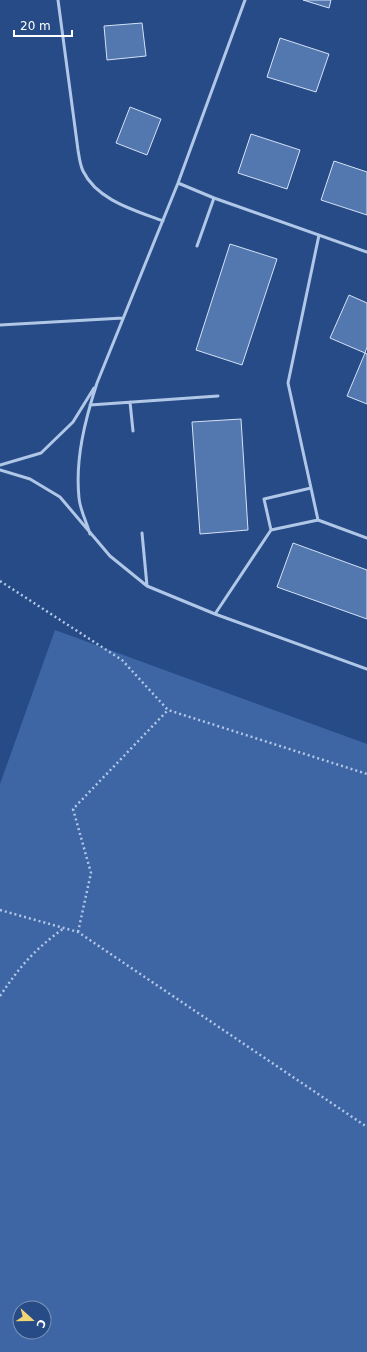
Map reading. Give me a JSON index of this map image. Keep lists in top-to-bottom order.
{
  "scale_bar": "20 m",
  "north": "right"
}
